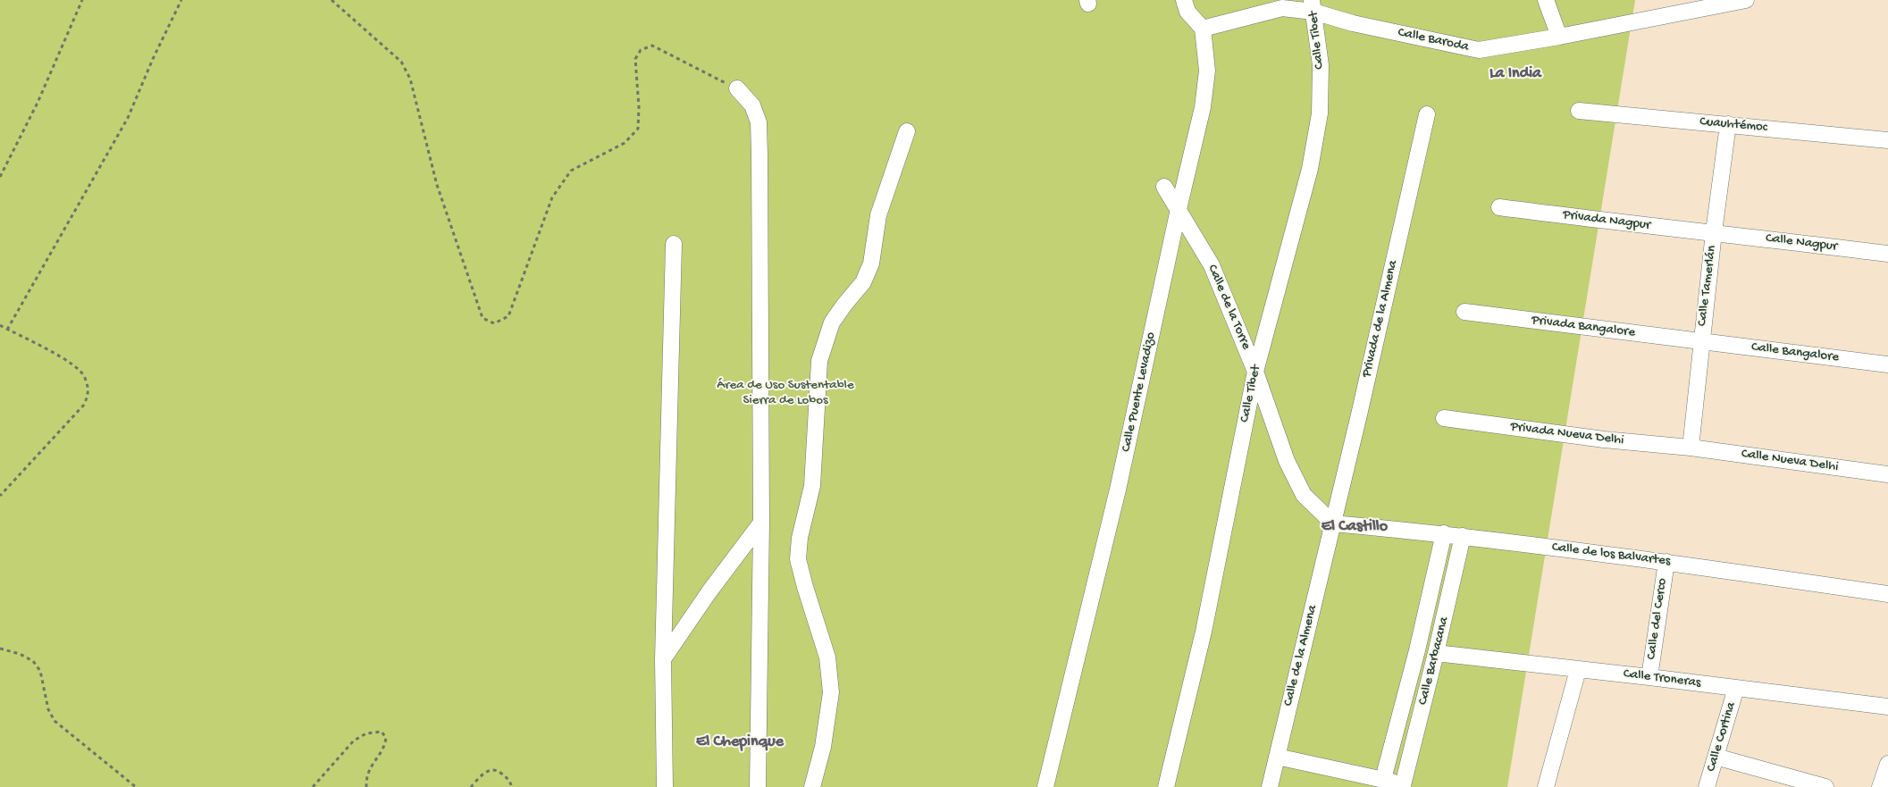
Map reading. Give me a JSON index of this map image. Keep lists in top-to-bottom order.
{
  "streets": {
    "street": [
      "Calle Tibet",
      "Calle Baroda",
      "Cuauhtémoc",
      "Privada Nagpur",
      "Calle Nagpur",
      "Calle Tamerlán",
      "Calle de la Torre",
      "Privada de la Almena",
      "Privada Bangalore",
      "Calle Bangalore",
      "Calle Puente Levadizo",
      "Privada Nueva Delhi",
      "Calle Nueva Delhi",
      "Calle de los Balvartes",
      "Calle del Cerco",
      "Calle de la Almena",
      "Calle Barbacana",
      "Calle Troneras",
      "Calle Cortina"
    ]
  },
  "crossings": [
    ["Calle Tibet", "Calle Baroda"],
    ["Calle Tibet", "Calle de la Torre"],
    ["Calle Baroda", "Calle Puente Levadizo"],
    ["Cuauhtémoc", "Calle Tamerlán"],
    ["Privada Nagpur", "Calle Nagpur"],
    ["Privada Nagpur", "Calle Tamerlán"],
    ["Calle Nagpur", "Calle Tamerlán"],
    ["Calle Tamerlán", "Privada Bangalore"],
    ["Calle Tamerlán", "Calle Bangalore"],
    ["Calle Tamerlán", "Privada Nueva Delhi"],
    ["Calle Tamerlán", "Calle Nueva Delhi"],
    ["Calle de la Torre", "Privada de la Almena"],
    ["Calle de la Torre", "Calle Puente Levadizo"],
    ["Calle de la Torre", "Calle de los Balvartes"],
    ["Calle de la Torre", "Calle de la Almena"],
    ["Privada de la Almena", "Calle de los Balvartes"],
    ["Privada de la Almena", "Calle de la Almena"],
    ["Privada Bangalore", "Calle Bangalore"],
    ["Privada Nueva Delhi", "Calle Nueva Delhi"],
    ["Calle de los Balvartes", "Calle del Cerco"],
    ["Calle de los Balvartes", "Calle de la Almena"],
    ["Calle de los Balvartes", "Calle Barbacana"],
    ["Calle del Cerco", "Calle Troneras"],
    ["Calle Barbacana", "Calle Troneras"],
    ["Calle Troneras", "Calle Cortina"]
  ],
  "districts": ["La India", "El Castillo", "El Chepinque"],
  "parks": ["Área de Uso Sustentable Sierra de Lobos"]
}
